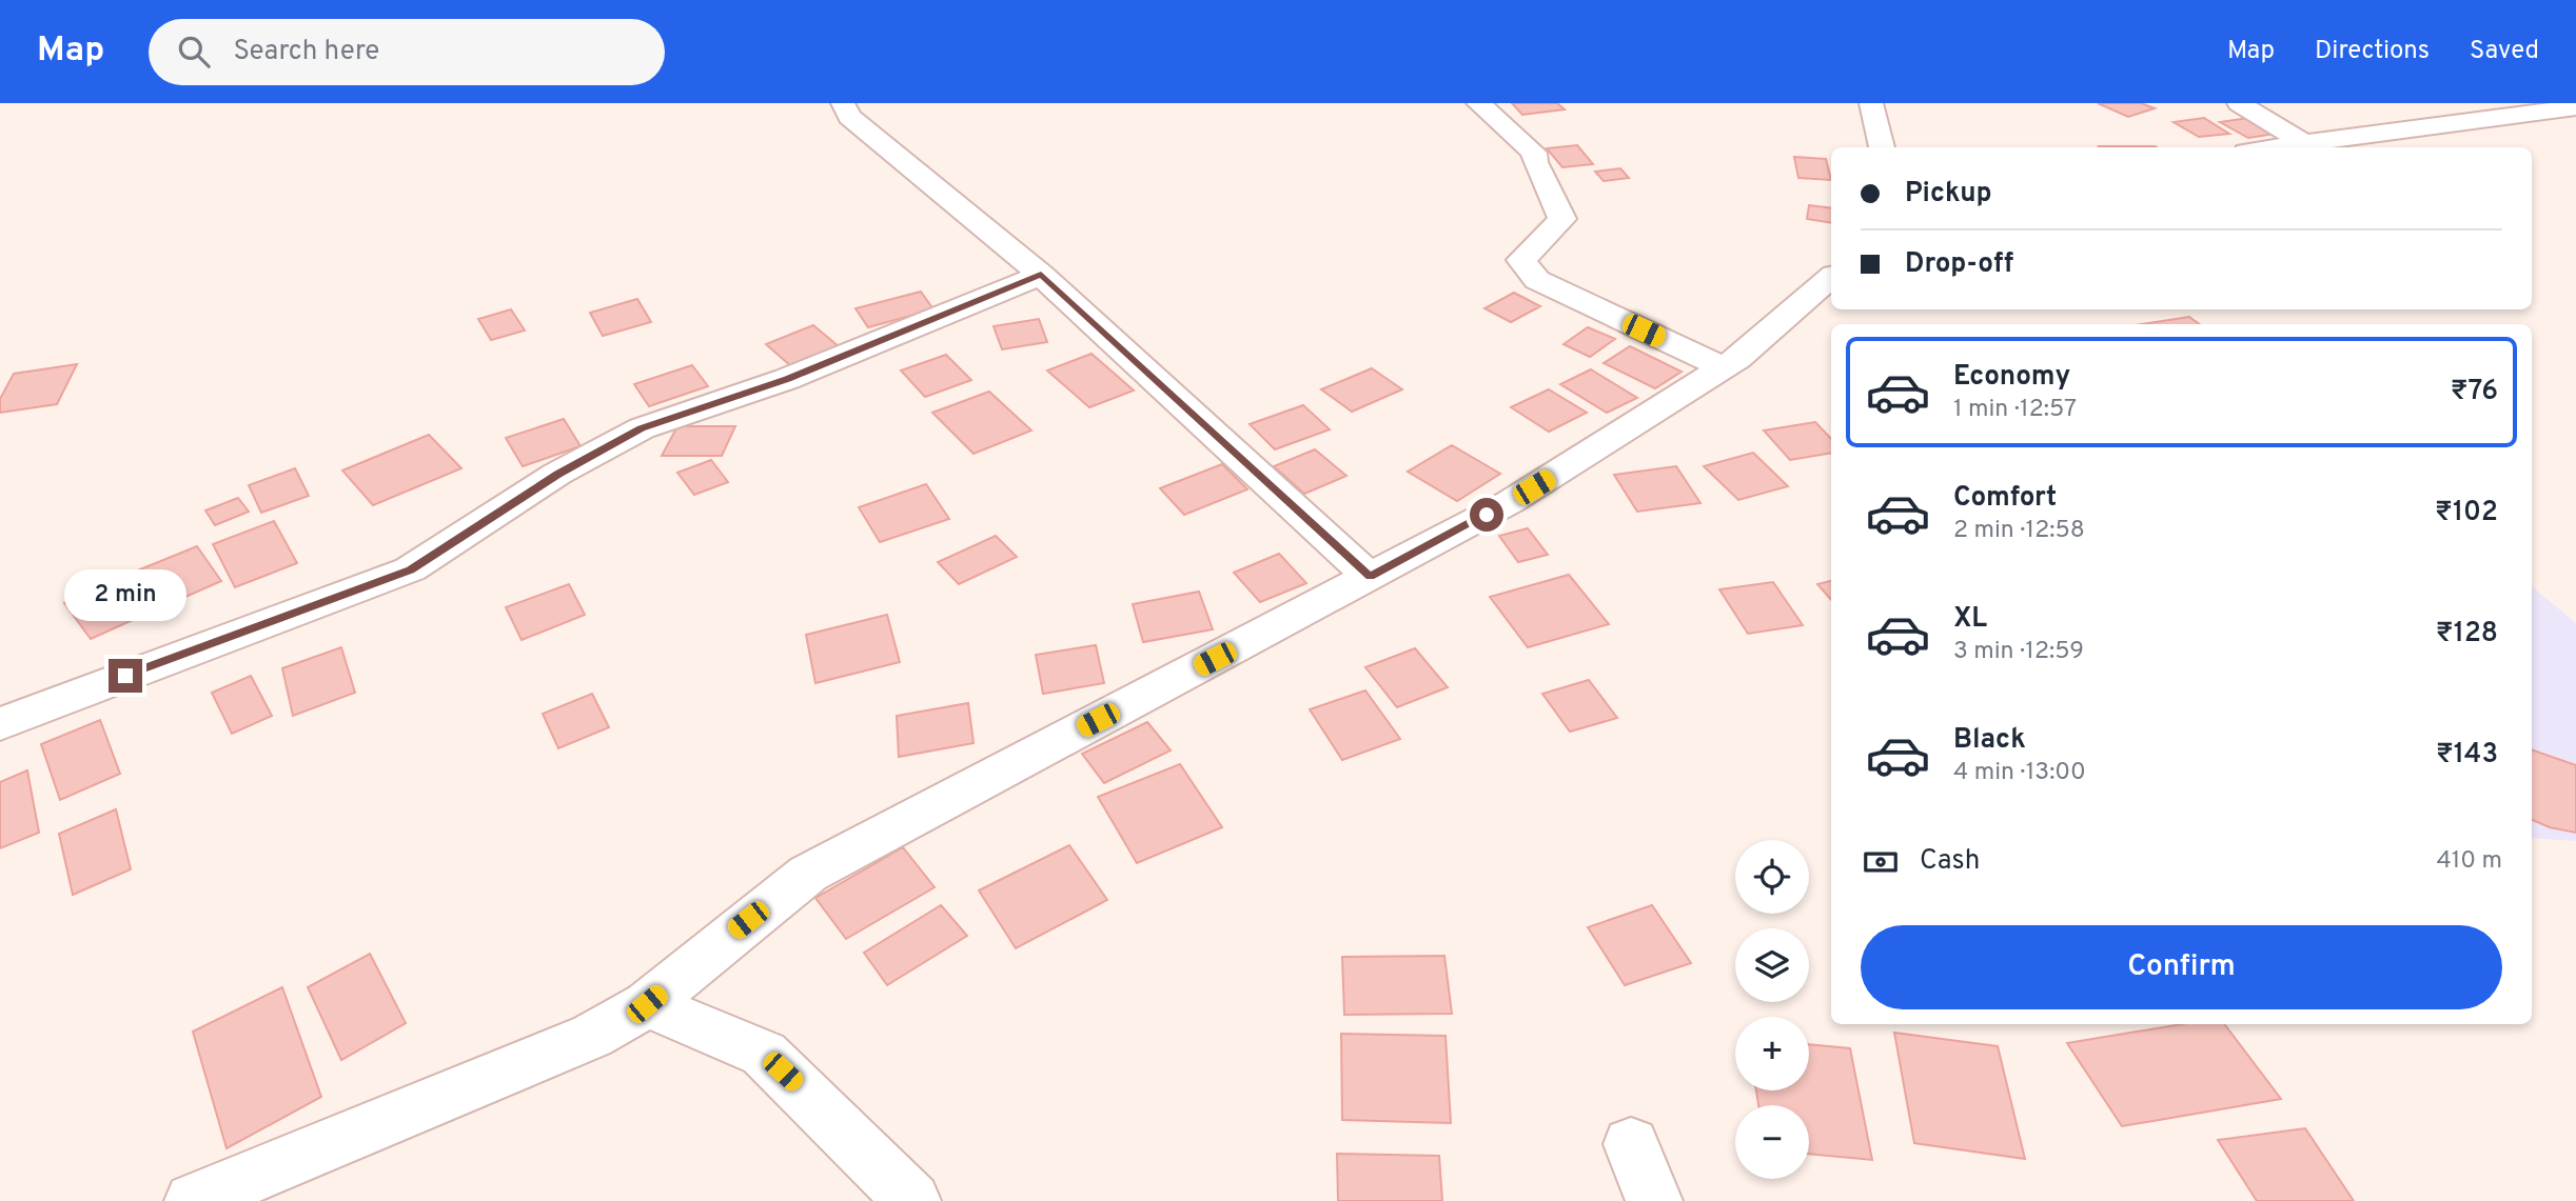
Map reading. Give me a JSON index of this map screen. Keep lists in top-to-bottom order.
{
  "page": {
    "header": "Map",
    "search": "Search here",
    "nav": ["Map", "Directions", "Saved"],
    "banner": ["Pickup", "Drop-off"],
    "list": [
      {
        "name": "Economy",
        "note": "1 min · 12:57",
        "value": "₹76"
      },
      {
        "name": "Comfort",
        "note": "2 min · 12:58",
        "value": "₹102"
      },
      {
        "name": "XL",
        "note": "3 min · 12:59",
        "value": "₹128"
      },
      {
        "name": "Black",
        "note": "4 min · 13:00",
        "value": "₹143"
      }
    ],
    "bubble": "2 min",
    "pay": ["Cash", "410 m"],
    "map_buttons": ["+", "−"],
    "buttons": "Confirm"
  }
}
